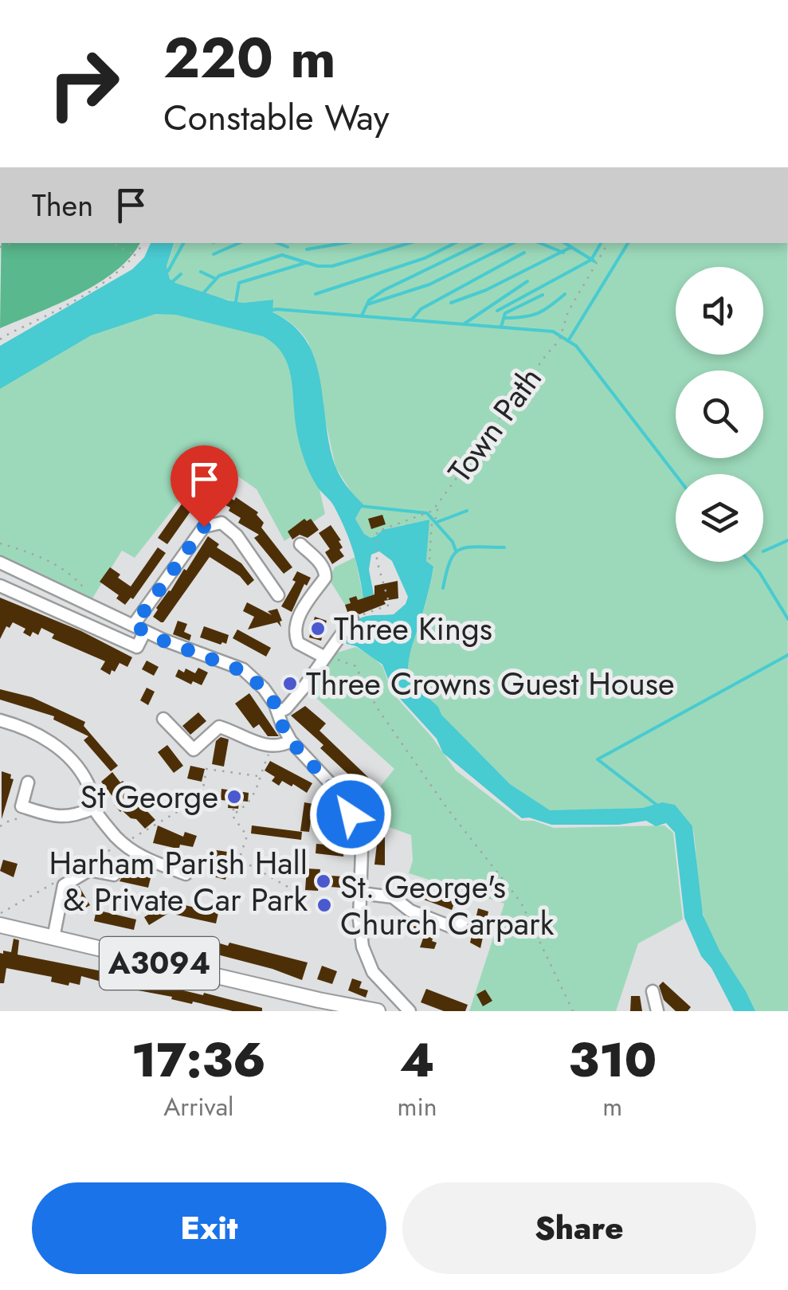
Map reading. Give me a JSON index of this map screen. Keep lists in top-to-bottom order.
{
  "streets": {
    "main road": ["A3094"],
    "path": ["Town Path"]
  },
  "places": [
    "Three Kings",
    "Three Crowns Guest House",
    "St George",
    "Harham Parish Hall & Private Car Park",
    "St. George's Church Carpark"
  ],
  "page": {
    "turn": ["220 m", "Constable Way"],
    "then": "Then",
    "eta": [
      "17:36",
      "Arrival",
      "4",
      "min",
      "310",
      "m"
    ],
    "buttons": ["Exit", "Share"]
  }
}
